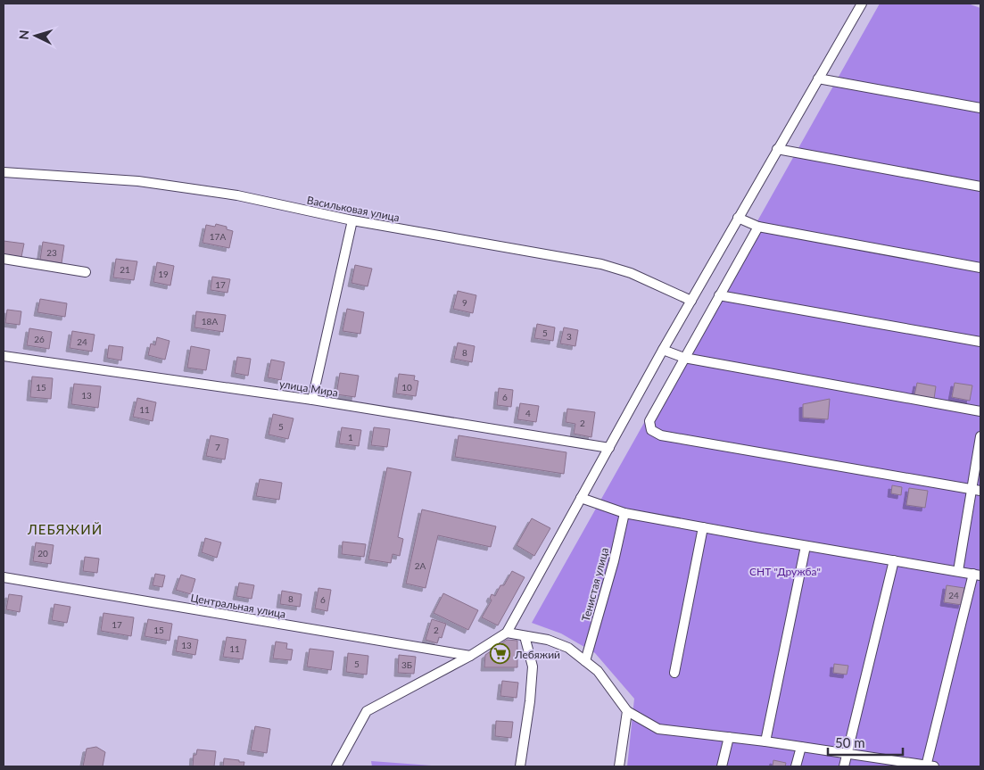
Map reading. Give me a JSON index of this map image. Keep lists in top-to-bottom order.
{
  "streets": {
    "street": [
      "Васильковая улица",
      "улица Мира",
      "Тенистая улица",
      "Центральная улица"
    ]
  },
  "districts": ["ЛЕБЯЖИЙ"],
  "parks": ["СНТ \"Дружба\""],
  "places": {
    "supermarket": ["Лебяжий"]
  },
  "house_numbers": [
    "17А",
    "23",
    "21",
    "19",
    "17",
    "9",
    "18А",
    "5",
    "3",
    "26",
    "24",
    "8",
    "15",
    "10",
    "13",
    "6",
    "11",
    "4",
    "2",
    "5",
    "1",
    "7",
    "20",
    "2А",
    "24",
    "8",
    "6",
    "17",
    "15",
    "2",
    "13",
    "11",
    "5",
    "3Б"
  ],
  "scale_bar": "50 m",
  "north": "left"
}
